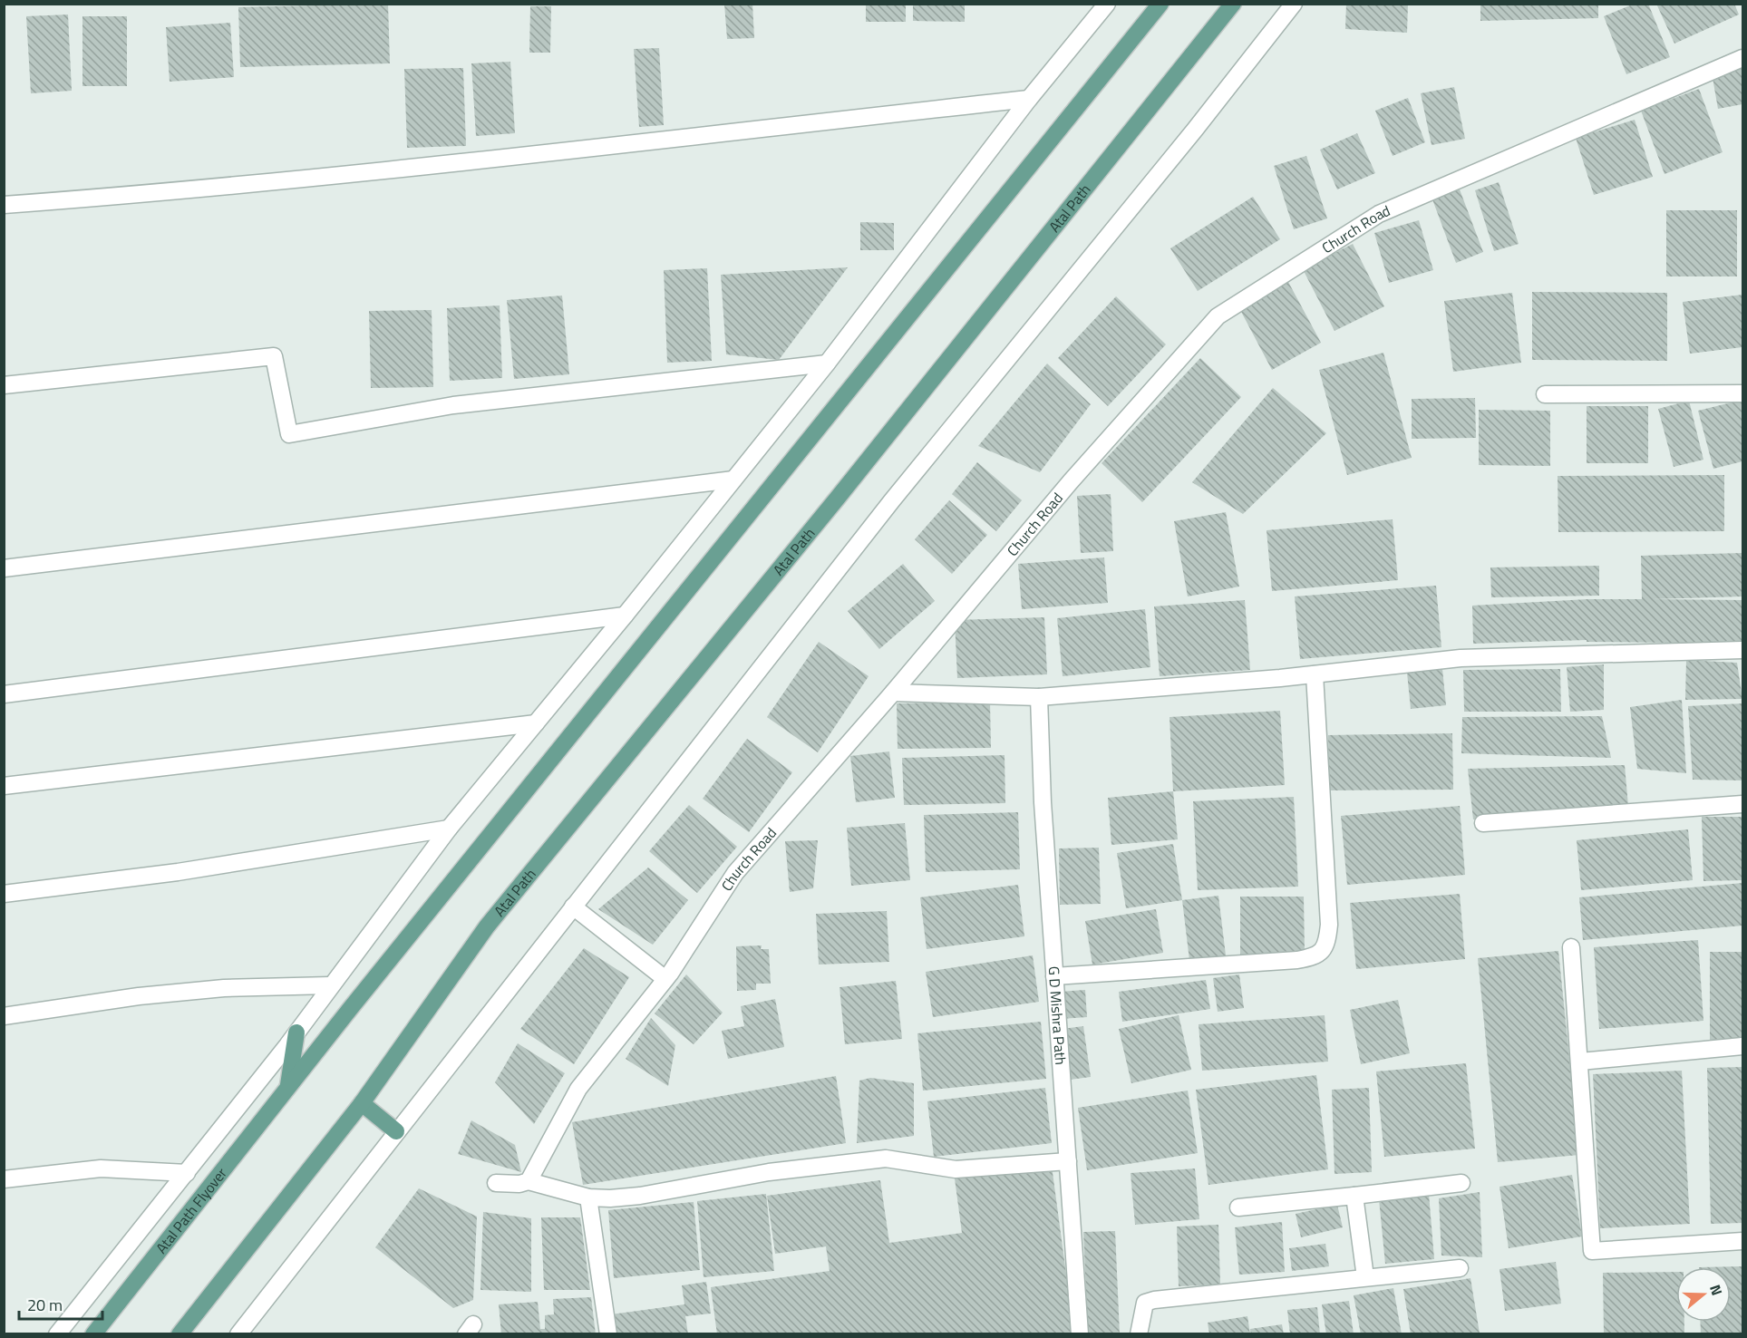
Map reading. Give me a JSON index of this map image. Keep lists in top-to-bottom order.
{
  "streets": {
    "main road": ["Atal Path", "Atal Path Flyover"],
    "street": ["Church Road", "G D Mishra Path"]
  },
  "scale_bar": "20 m",
  "north": "right"
}
